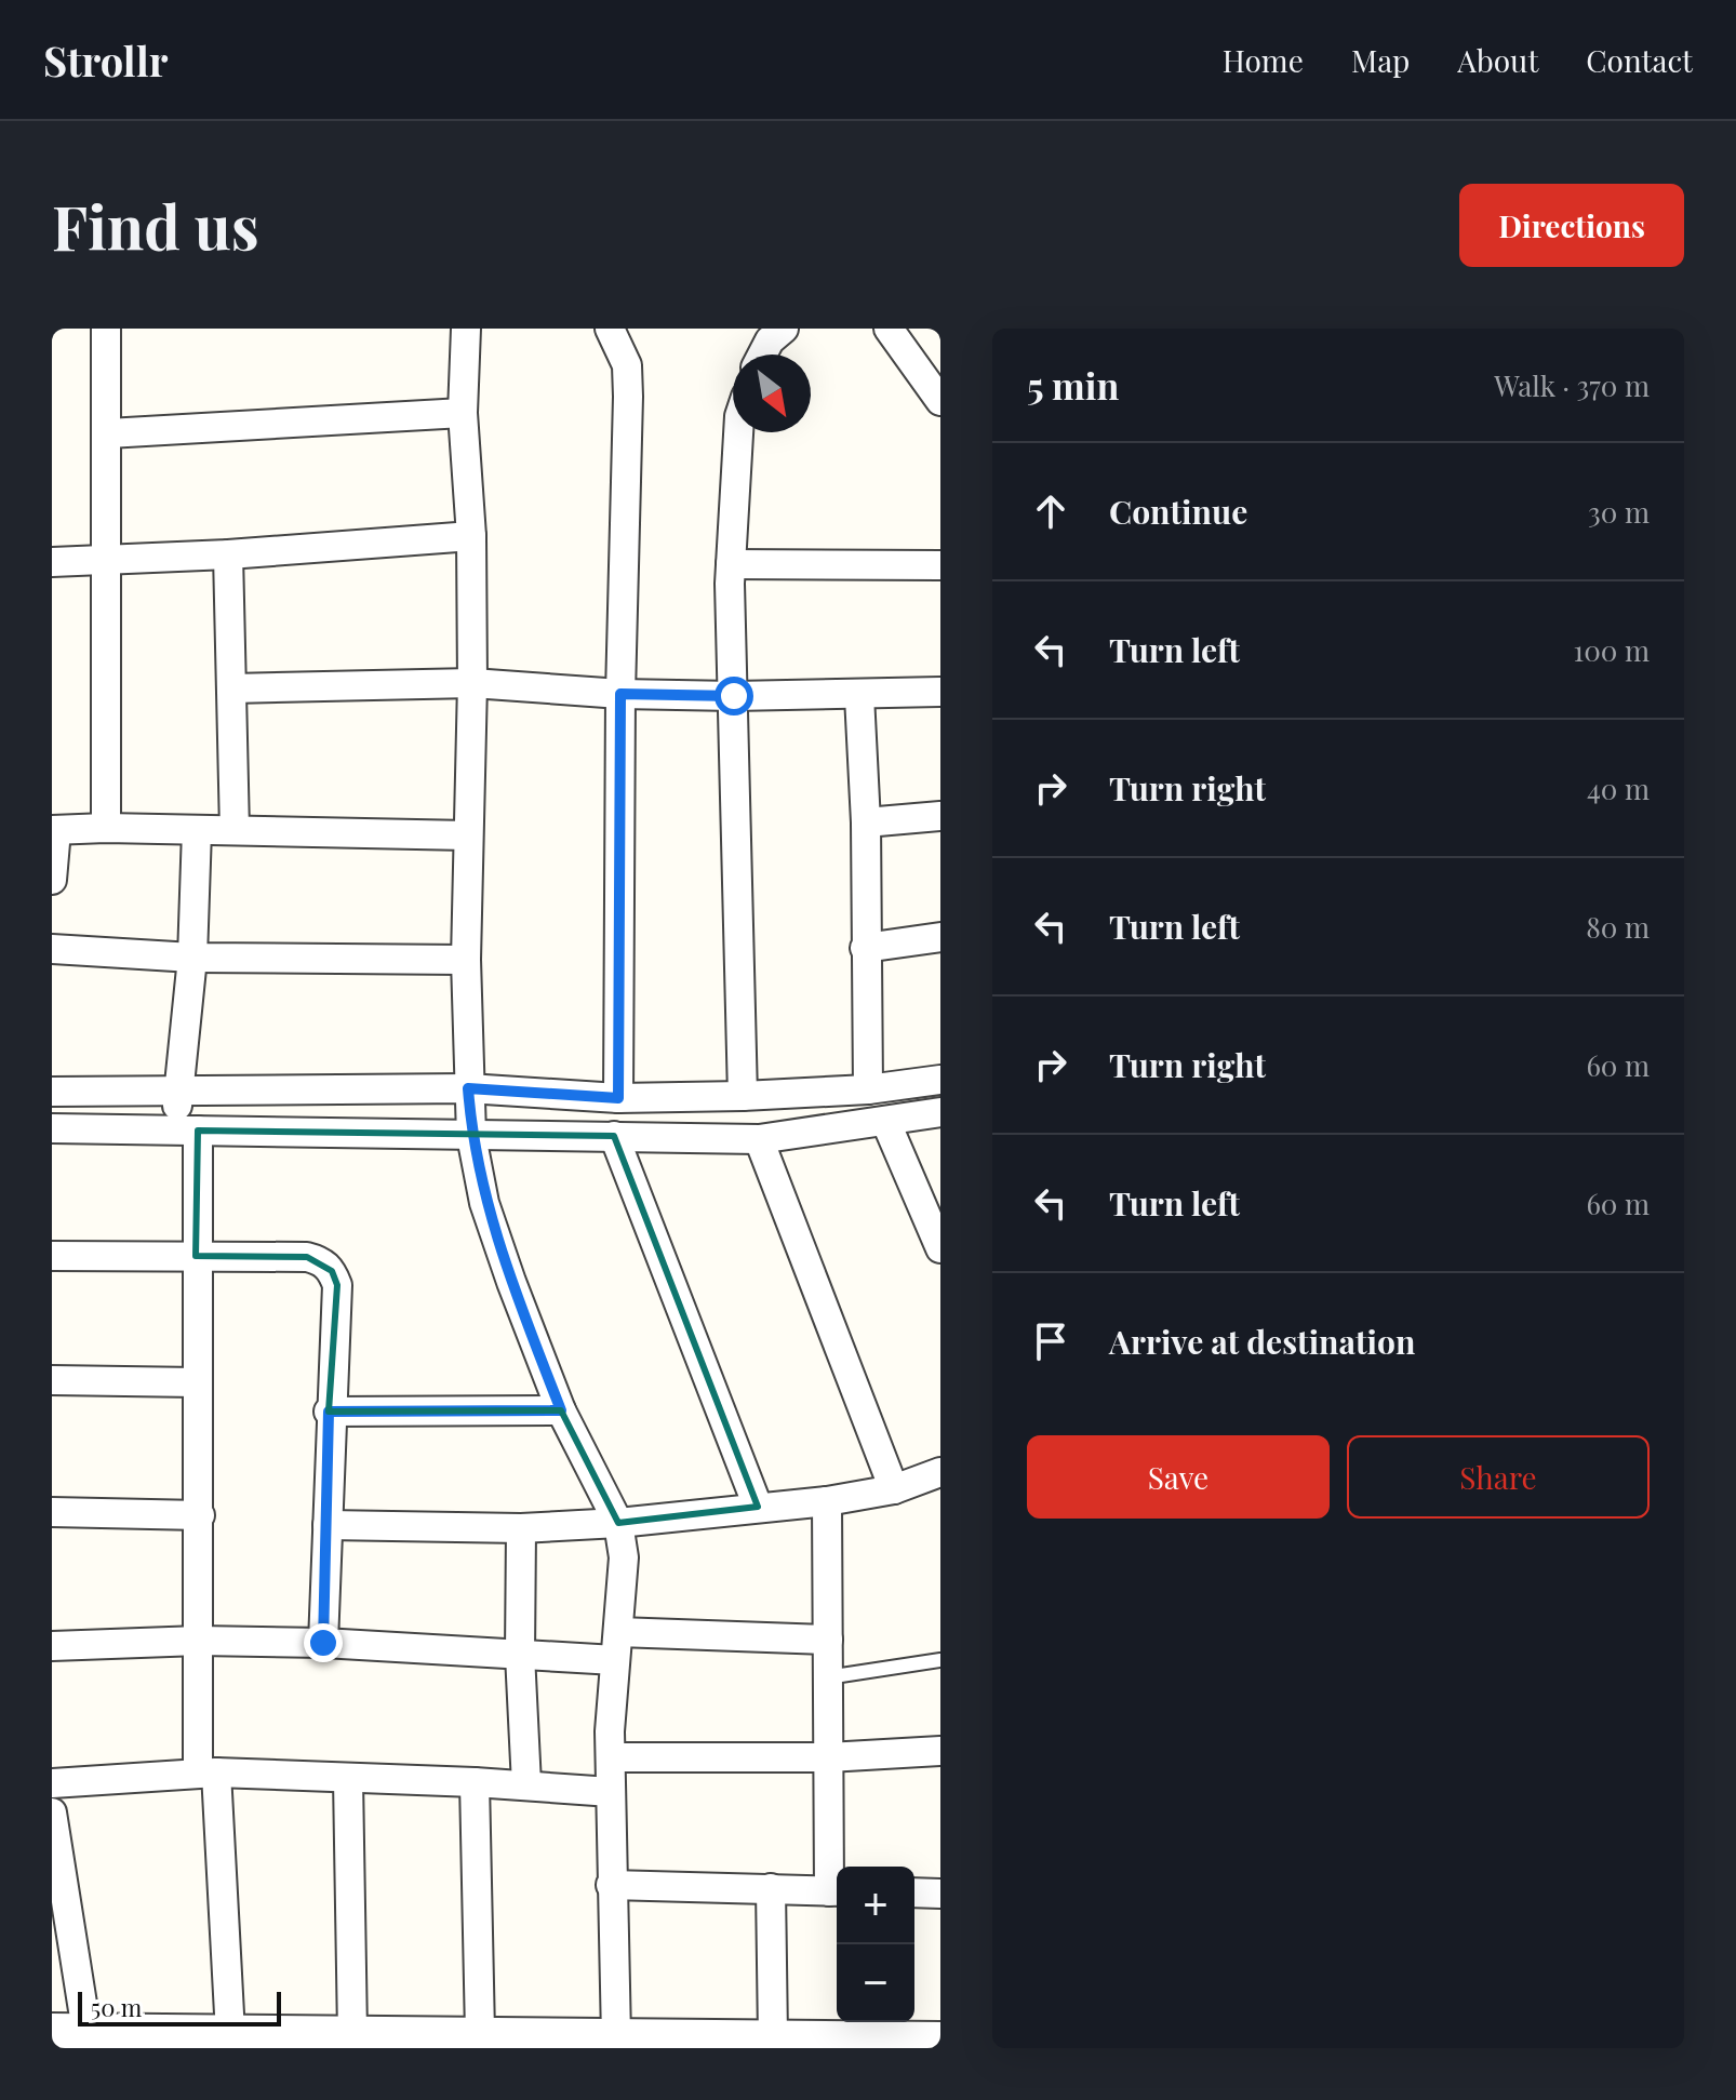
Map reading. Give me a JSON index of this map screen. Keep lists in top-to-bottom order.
{
  "scale_bar": "50 m",
  "north": "bottom right",
  "page": {
    "header": "Strollr",
    "nav": [
      "Home",
      "Map",
      "About",
      "Contact"
    ],
    "buttons": [
      "Directions",
      ["Save", "Share"]
    ],
    "title": "Find us",
    "heading": ["5 min", "Walk · 370 m"],
    "list": [
      ["Continue", "30 m"],
      ["Turn left", "100 m"],
      ["Turn right", "40 m"],
      ["Turn left", "80 m"],
      ["Turn right", "60 m"],
      ["Turn left", "60 m"],
      "Arrive at destination"
    ],
    "map_buttons": ["+", "−"],
    "scale": "50 m"
  }
}
